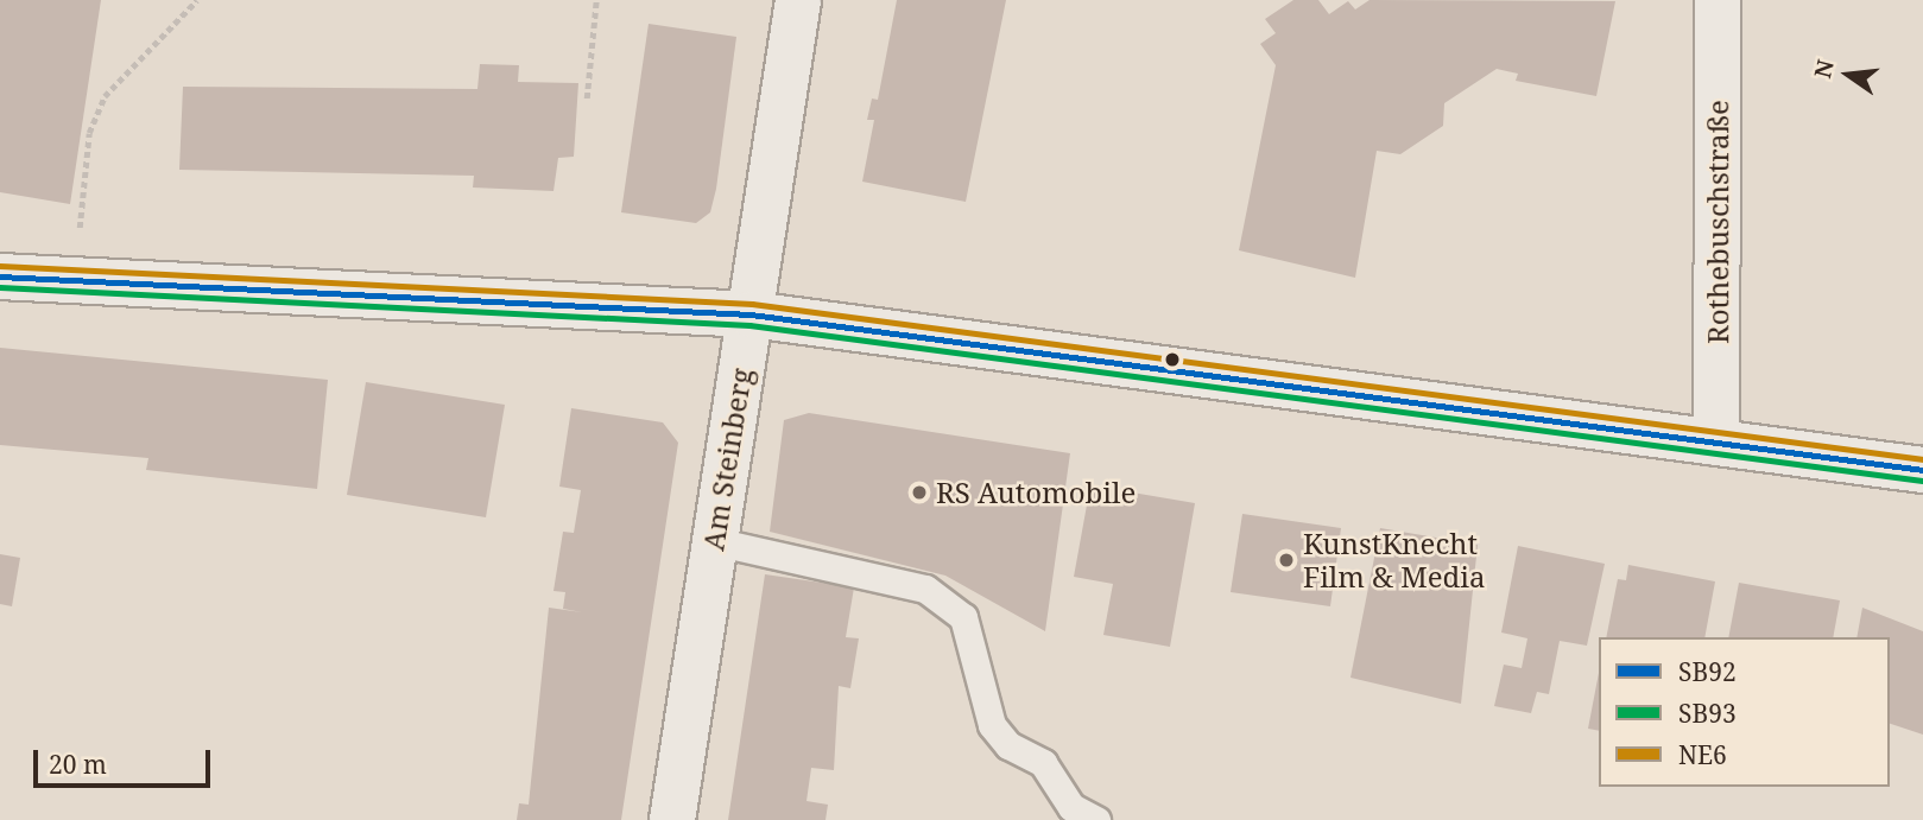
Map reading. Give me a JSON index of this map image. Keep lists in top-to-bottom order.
{
  "streets": {
    "street": ["Rothebuschstraße", "Am Steinberg"]
  },
  "places": ["RS Automobile", "KunstKnecht Film & Media"],
  "lines": ["transit line NE6", "transit line SB92", "transit line SB93"],
  "legend": ["SB92", "SB93", "NE6"],
  "scale_bar": "20 m",
  "north": "left"
}
